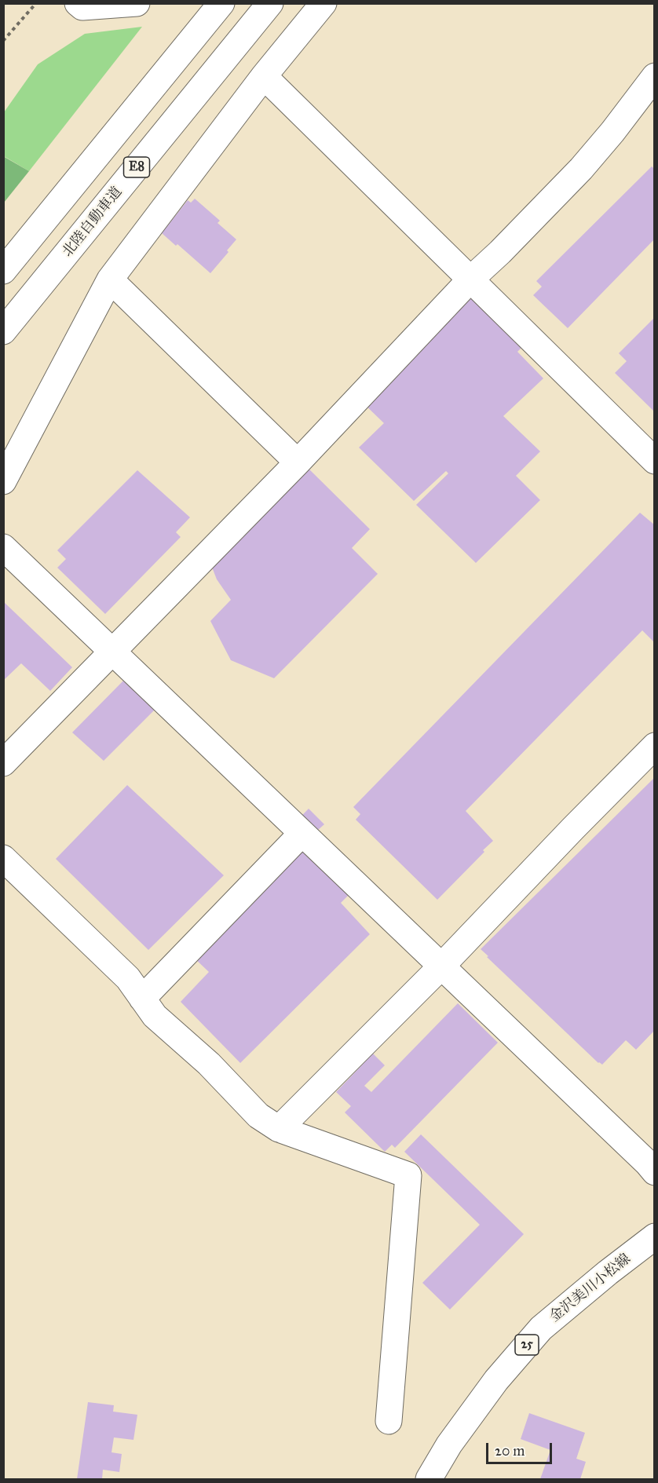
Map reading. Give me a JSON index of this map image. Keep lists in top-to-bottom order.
{
  "streets": {
    "main road": [
      "E8",
      "北陸自動車道",
      "金沢美川小松線",
      "25"
    ]
  },
  "scale_bar": "20 m"
}
